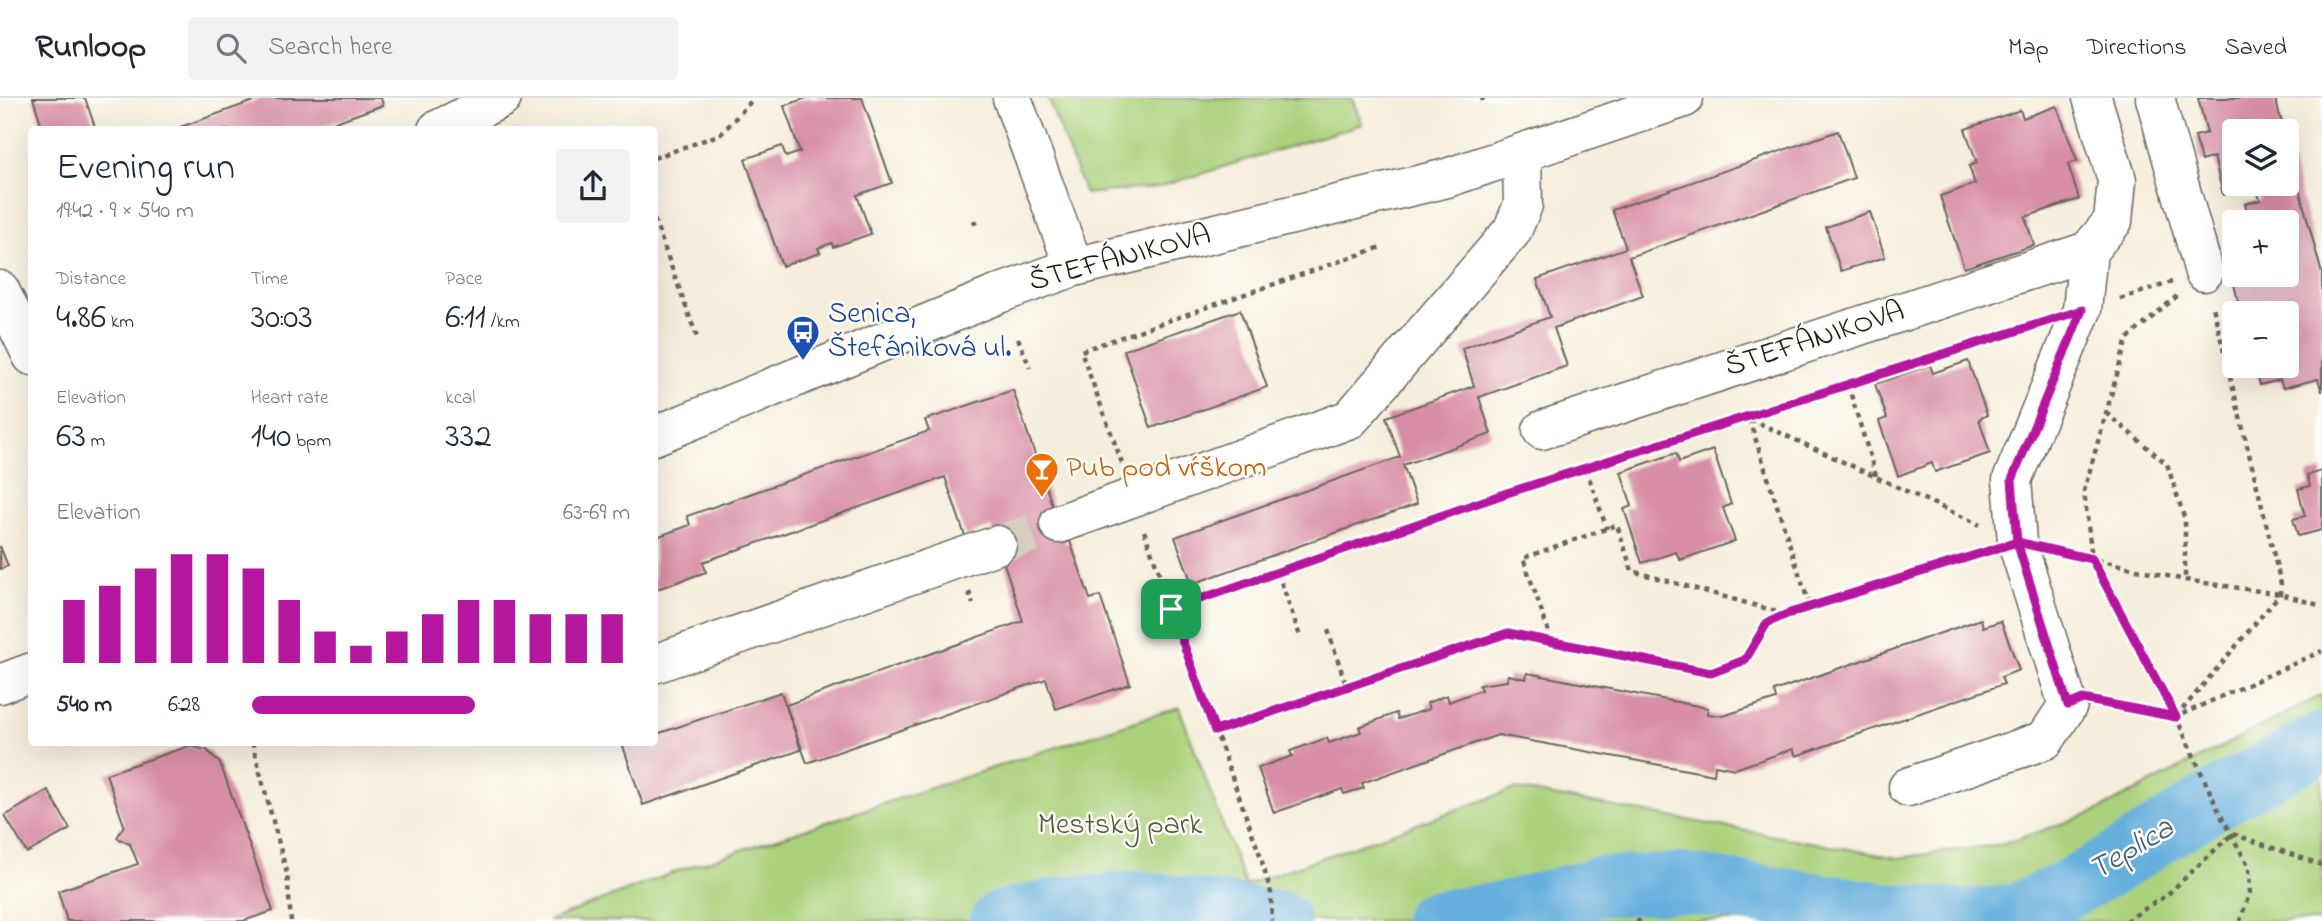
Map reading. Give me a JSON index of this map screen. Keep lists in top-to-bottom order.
{
  "streets": {
    "street": ["ŠTEFÁNIKOVA"]
  },
  "water": ["Teplica"],
  "parks": ["Mestský park"],
  "places": {
    "bus stop": ["Senica, Štefániková ul."],
    "bar": ["Pub pod vŕškom"]
  },
  "page": {
    "header": "Runloop",
    "search": "Search here",
    "nav": ["Map", "Directions", "Saved"],
    "map_buttons": ["+", "−"],
    "heading": ["Evening run", "19:42 · 9 × 540 m"],
    "stats": [
      ["Distance", "4.86 km"],
      ["Time", "30:03"],
      ["Pace", "6:11 /km"],
      ["Elevation", "63 m"],
      ["Heart rate", "140 bpm"],
      ["kcal", "332"]
    ],
    "chart": ["Elevation", "63–69 m"],
    "list": [
      {
        "name": "540 m",
        "note": "6:28"
      }
    ]
  }
}
